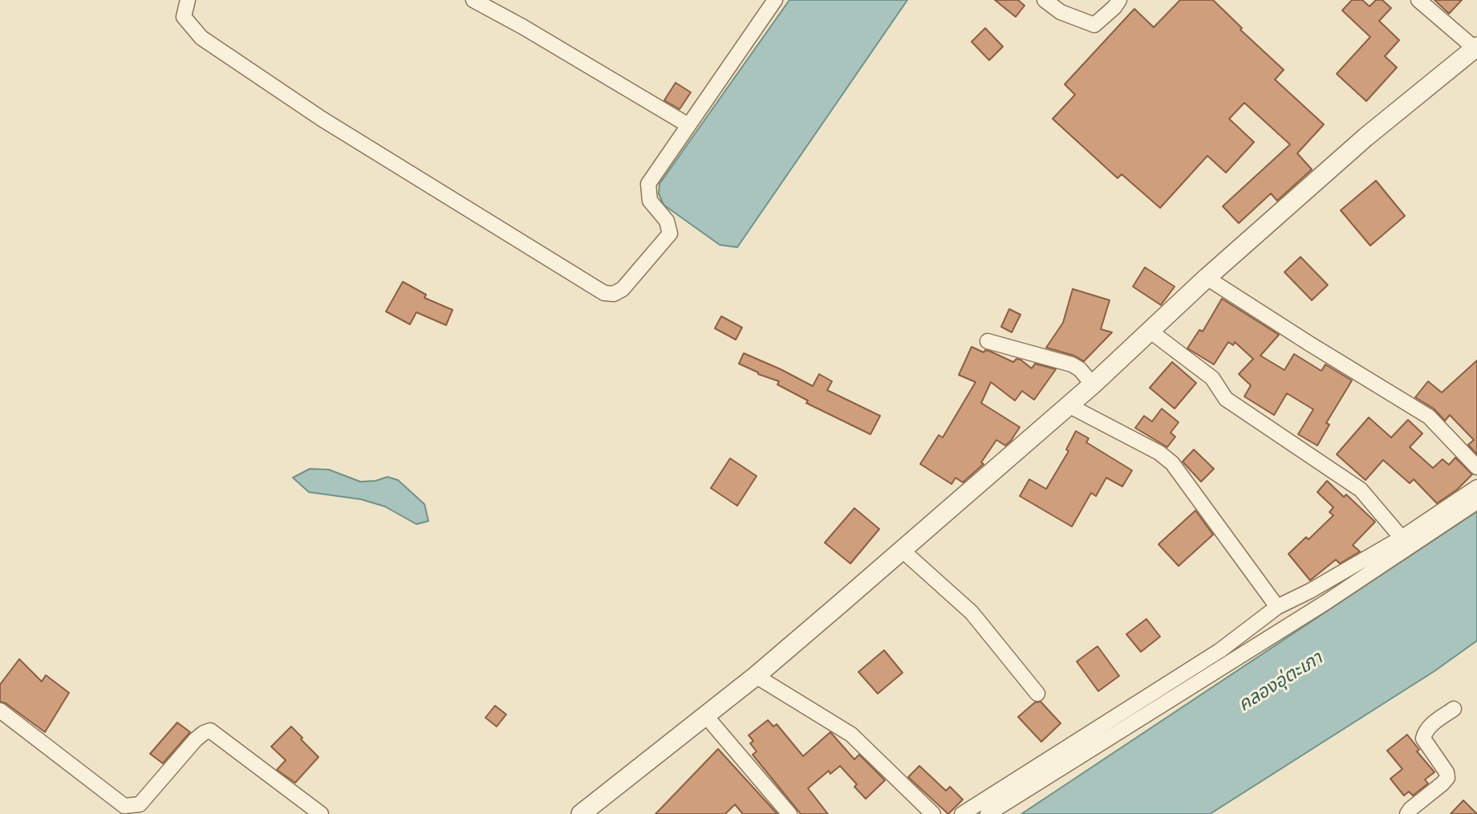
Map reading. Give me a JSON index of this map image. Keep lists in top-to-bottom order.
{
  "water": ["คลองอุ่ตะเภา"]
}
